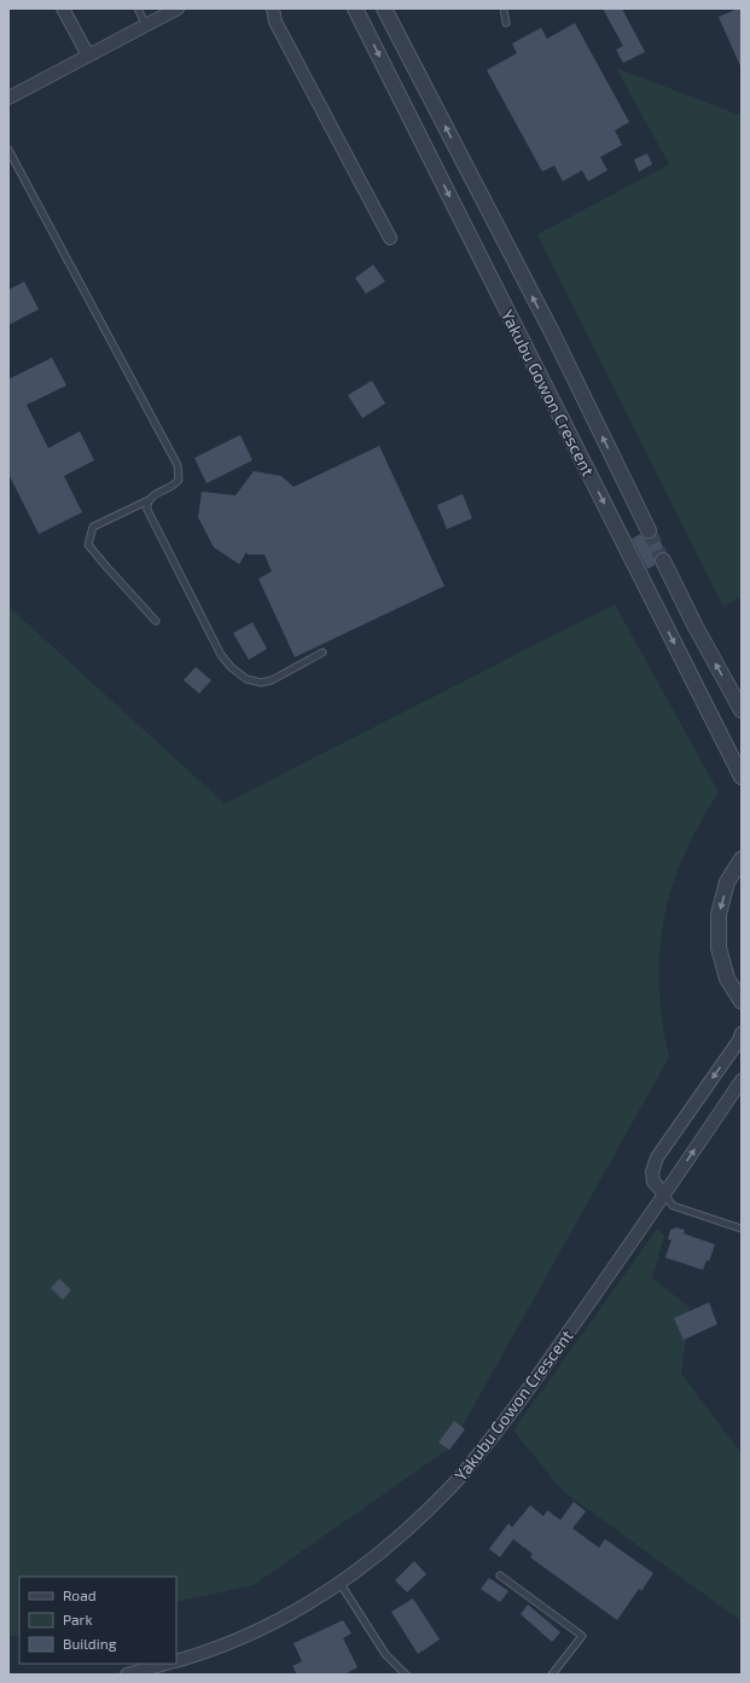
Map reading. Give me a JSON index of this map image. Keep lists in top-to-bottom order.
{
  "streets": {
    "street": ["Yakubu Gowon Crescent"]
  },
  "legend": ["Road", "Park", "Building"]
}
